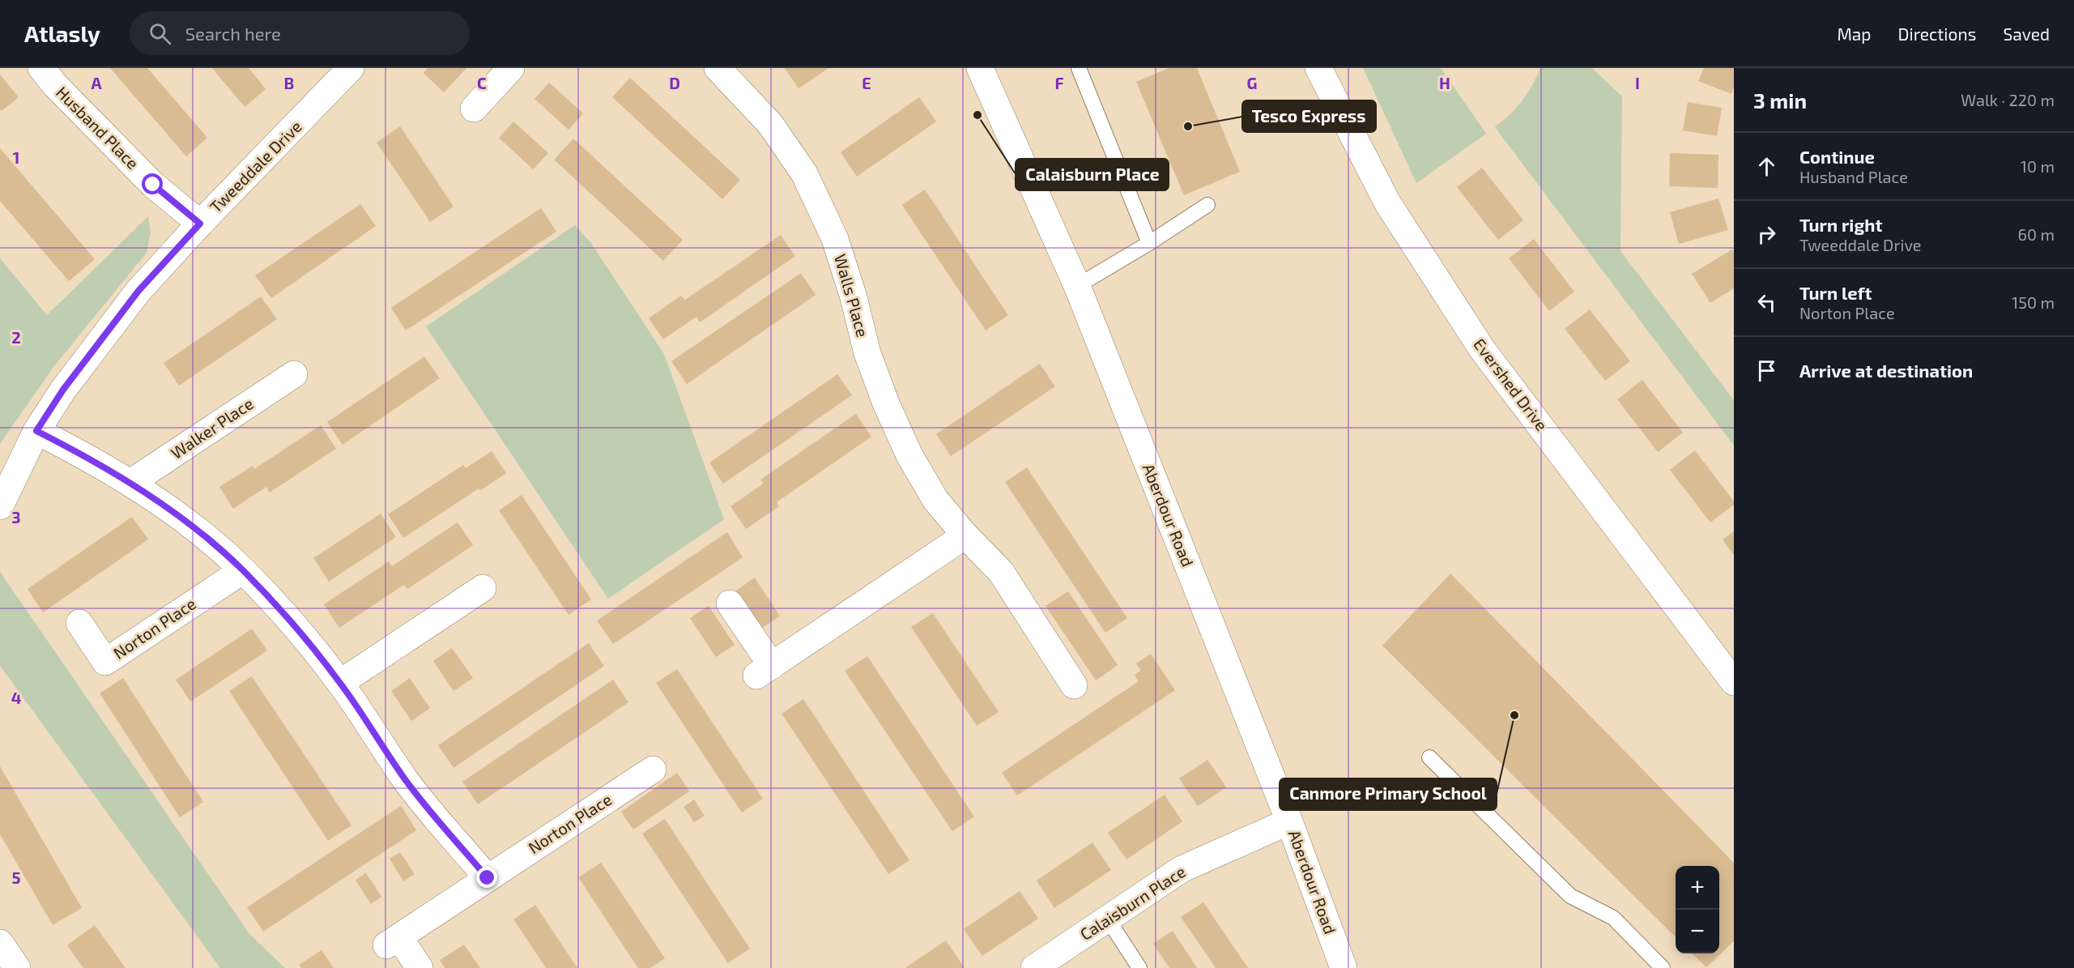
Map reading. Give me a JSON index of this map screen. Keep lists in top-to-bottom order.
{
  "streets": {
    "street": [
      "Husband Place",
      "Tweeddale Drive",
      "Walls Place",
      "Evershed Drive",
      "Walker Place",
      "Aberdour Road",
      "Norton Place",
      "Calaisburn Place"
    ]
  },
  "crossings": [
    ["Husband Place", "Tweeddale Drive"],
    ["Aberdour Road", "Calaisburn Place"]
  ],
  "places": ["Calaisburn Place", "Tesco Express", "Canmore Primary School"],
  "page": {
    "header": "Atlasly",
    "search": "Search here",
    "nav": ["Map", "Directions", "Saved"],
    "heading": ["3 min", "Walk · 220 m"],
    "list": [
      ["Continue", "Husband Place", "10 m"],
      ["Turn right", "Tweeddale Drive", "60 m"],
      ["Turn left", "Norton Place", "150 m"],
      "Arrive at destination"
    ],
    "map_buttons": ["+", "−"]
  },
  "grid": {
    "columns": [
      "A",
      "B",
      "C",
      "D",
      "E",
      "F",
      "G",
      "H",
      "I"
    ],
    "rows": [
      "1",
      "2",
      "3",
      "4",
      "5"
    ]
  }
}
